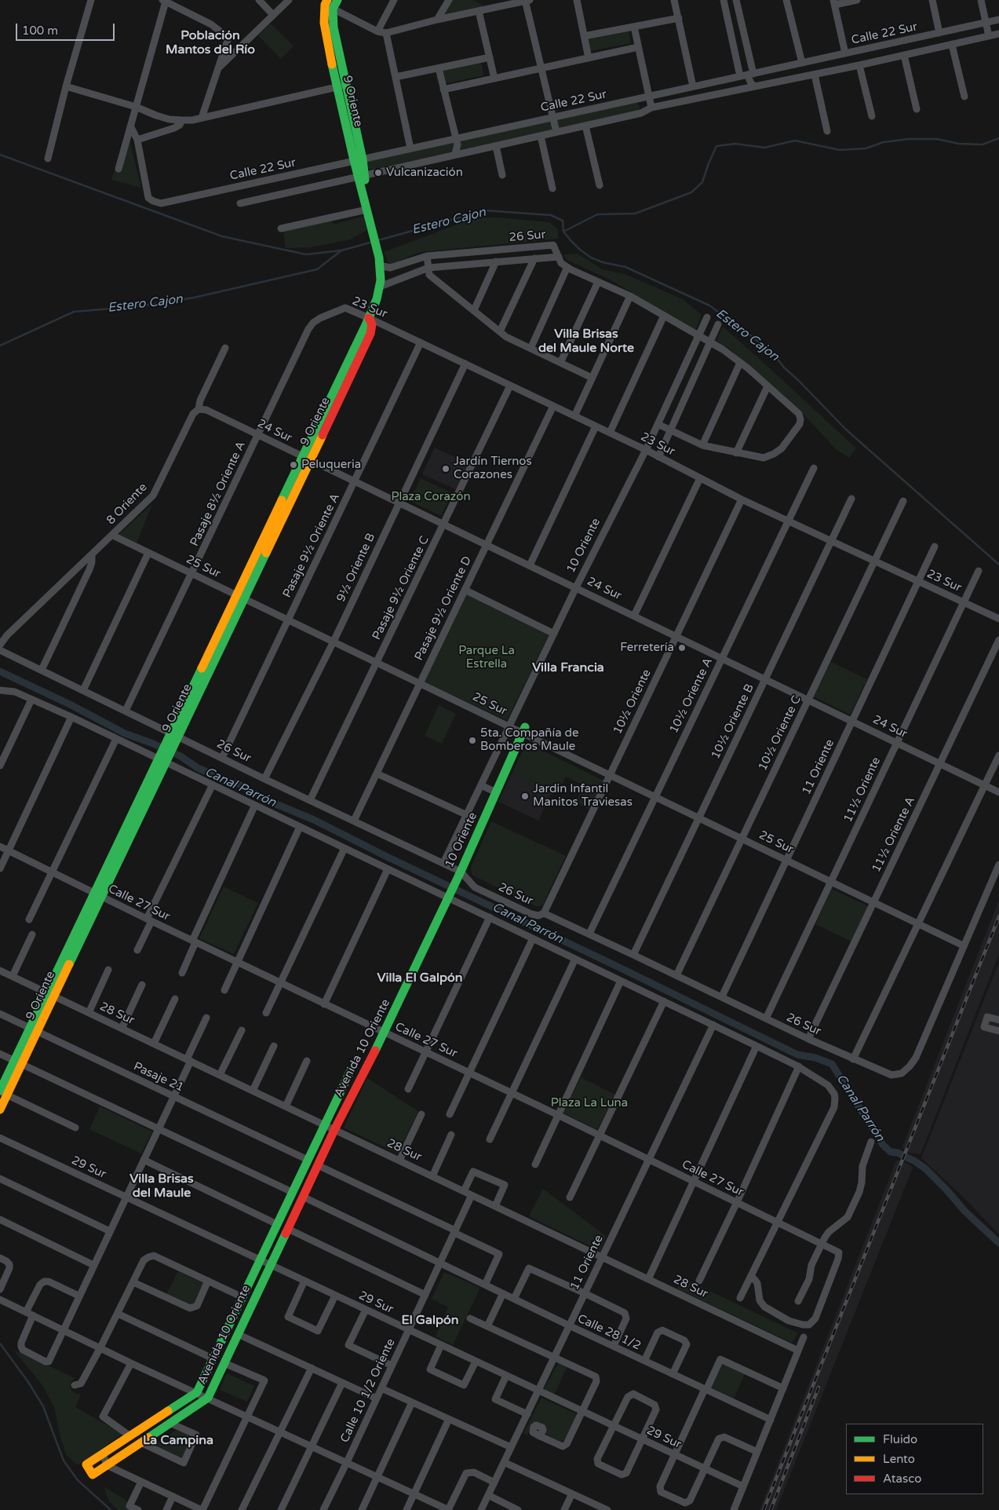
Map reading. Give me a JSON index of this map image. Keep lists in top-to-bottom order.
{
  "streets": {
    "street": [
      "Calle 22 Sur",
      "9 Oriente",
      "26 Sur",
      "23 Sur",
      "24 Sur",
      "Pasaje 8½ Oriente A",
      "8 Oriente",
      "Pasaje 9½ Oriente A",
      "10 Oriente",
      "25 Sur",
      "9½ Oriente B",
      "Pasaje 9½ Oriente C",
      "Pasaje 9½ Oriente D",
      "10½ Oriente A",
      "10½ Oriente",
      "10½ Oriente B",
      "10½ Oriente C",
      "11 Oriente",
      "11½ Oriente",
      "11½ Oriente A",
      "Calle 27 Sur",
      "28 Sur",
      "Avenida 10 Oriente",
      "Pasaje 21",
      "29 Sur",
      "Calle 28 1/2",
      "Calle 10 1/2 Oriente"
    ]
  },
  "crossings": [
    ["Calle 22 Sur", "9 Oriente"],
    ["9 Oriente", "26 Sur"],
    ["9 Oriente", "23 Sur"],
    ["9 Oriente", "24 Sur"],
    ["9 Oriente", "25 Sur"],
    ["9 Oriente", "Calle 27 Sur"],
    ["9 Oriente", "28 Sur"],
    ["9 Oriente", "Pasaje 21"],
    ["26 Sur", "Pasaje 8½ Oriente A"],
    ["26 Sur", "Pasaje 9½ Oriente A"],
    ["26 Sur", "10 Oriente"],
    ["26 Sur", "25 Sur"],
    ["26 Sur", "9½ Oriente B"],
    ["26 Sur", "Pasaje 9½ Oriente C"],
    ["26 Sur", "Pasaje 9½ Oriente D"],
    ["26 Sur", "10½ Oriente A"],
    ["26 Sur", "10½ Oriente"],
    ["26 Sur", "10½ Oriente B"],
    ["26 Sur", "10½ Oriente C"],
    ["26 Sur", "11 Oriente"],
    ["26 Sur", "11½ Oriente"],
    ["26 Sur", "11½ Oriente A"],
    ["23 Sur", "Pasaje 8½ Oriente A"],
    ["23 Sur", "Pasaje 9½ Oriente A"],
    ["23 Sur", "10 Oriente"],
    ["23 Sur", "9½ Oriente B"],
    ["23 Sur", "Pasaje 9½ Oriente C"],
    ["23 Sur", "Pasaje 9½ Oriente D"],
    ["23 Sur", "10½ Oriente A"],
    ["23 Sur", "10½ Oriente"],
    ["23 Sur", "10½ Oriente B"],
    ["23 Sur", "10½ Oriente C"],
    ["23 Sur", "11 Oriente"],
    ["23 Sur", "11½ Oriente"],
    ["24 Sur", "Pasaje 8½ Oriente A"],
    ["24 Sur", "8 Oriente"],
    ["24 Sur", "Pasaje 9½ Oriente A"],
    ["24 Sur", "10 Oriente"],
    ["24 Sur", "9½ Oriente B"],
    ["24 Sur", "Pasaje 9½ Oriente C"],
    ["24 Sur", "Pasaje 9½ Oriente D"],
    ["24 Sur", "10½ Oriente A"],
    ["24 Sur", "10½ Oriente"],
    ["24 Sur", "10½ Oriente B"],
    ["24 Sur", "10½ Oriente C"],
    ["24 Sur", "11 Oriente"],
    ["24 Sur", "11½ Oriente"],
    ["24 Sur", "11½ Oriente A"],
    ["Pasaje 8½ Oriente A", "25 Sur"],
    ["8 Oriente", "25 Sur"],
    ["Pasaje 9½ Oriente A", "25 Sur"],
    ["10 Oriente", "25 Sur"],
    ["10 Oriente", "Avenida 10 Oriente"],
    ["25 Sur", "9½ Oriente B"],
    ["25 Sur", "Pasaje 9½ Oriente C"],
    ["25 Sur", "Pasaje 9½ Oriente D"],
    ["25 Sur", "10½ Oriente A"],
    ["25 Sur", "10½ Oriente"],
    ["25 Sur", "10½ Oriente B"],
    ["25 Sur", "10½ Oriente C"],
    ["25 Sur", "11 Oriente"],
    ["25 Sur", "11½ Oriente"],
    ["25 Sur", "11½ Oriente A"],
    ["11 Oriente", "Calle 27 Sur"],
    ["11 Oriente", "28 Sur"],
    ["11 Oriente", "29 Sur"],
    ["11 Oriente", "Calle 28 1/2"],
    ["Calle 27 Sur", "Avenida 10 Oriente"],
    ["28 Sur", "Avenida 10 Oriente"],
    ["28 Sur", "Calle 10 1/2 Oriente"],
    ["Avenida 10 Oriente", "Pasaje 21"],
    ["Avenida 10 Oriente", "29 Sur"],
    ["Avenida 10 Oriente", "Calle 28 1/2"],
    ["29 Sur", "Calle 10 1/2 Oriente"],
    ["Calle 28 1/2", "Calle 10 1/2 Oriente"]
  ],
  "districts": [
    "Población Mantos del Río",
    "Villa Brisas del Maule Norte",
    "Villa Francia",
    "Villa El Galpón",
    "Villa Brisas del Maule",
    "El Galpón",
    "La Campina"
  ],
  "water": ["Estero Cajon", "Canal Parrón"],
  "parks": ["Plaza Corazón", "Parque La Estrella", "Plaza La Luna"],
  "places": [
    "Vulcanización",
    "Peluqueria",
    "Jardín Tiernos Corazones",
    "Ferretería",
    "5ta. Compañía de Bomberos Maule",
    "Jardin Infantil Manitos Traviesas"
  ],
  "legend": ["Fluido", "Lento", "Atasco"],
  "scale_bar": "100 m"
}
